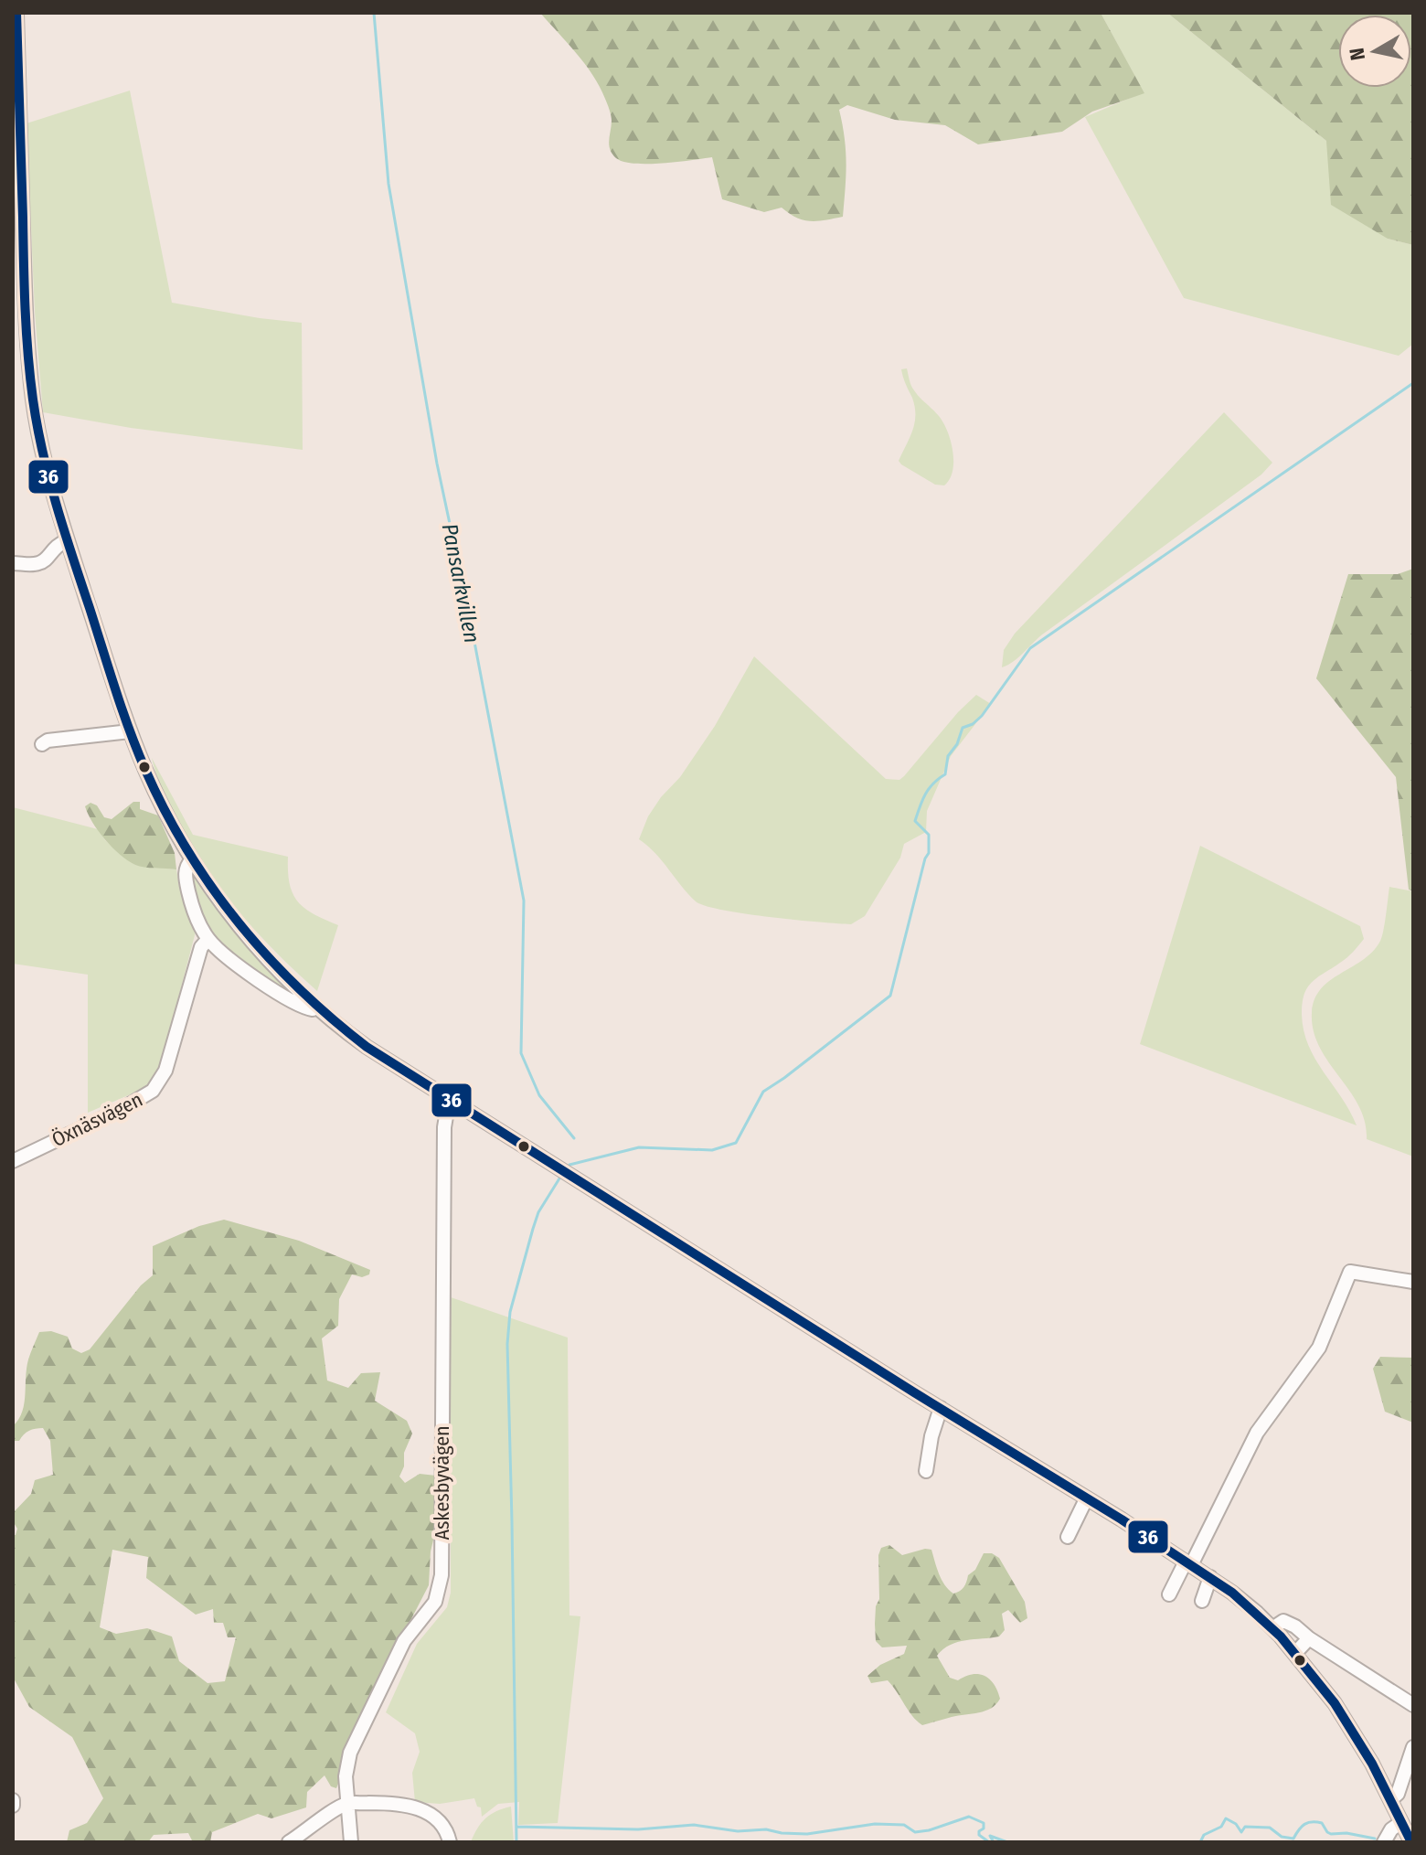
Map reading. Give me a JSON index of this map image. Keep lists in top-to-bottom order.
{
  "streets": {
    "street": ["Öxnäsvägen", "Askesbyvägen"]
  },
  "water": ["Pansarkvillen"],
  "lines": ["transit line 36"],
  "north": "left"
}
